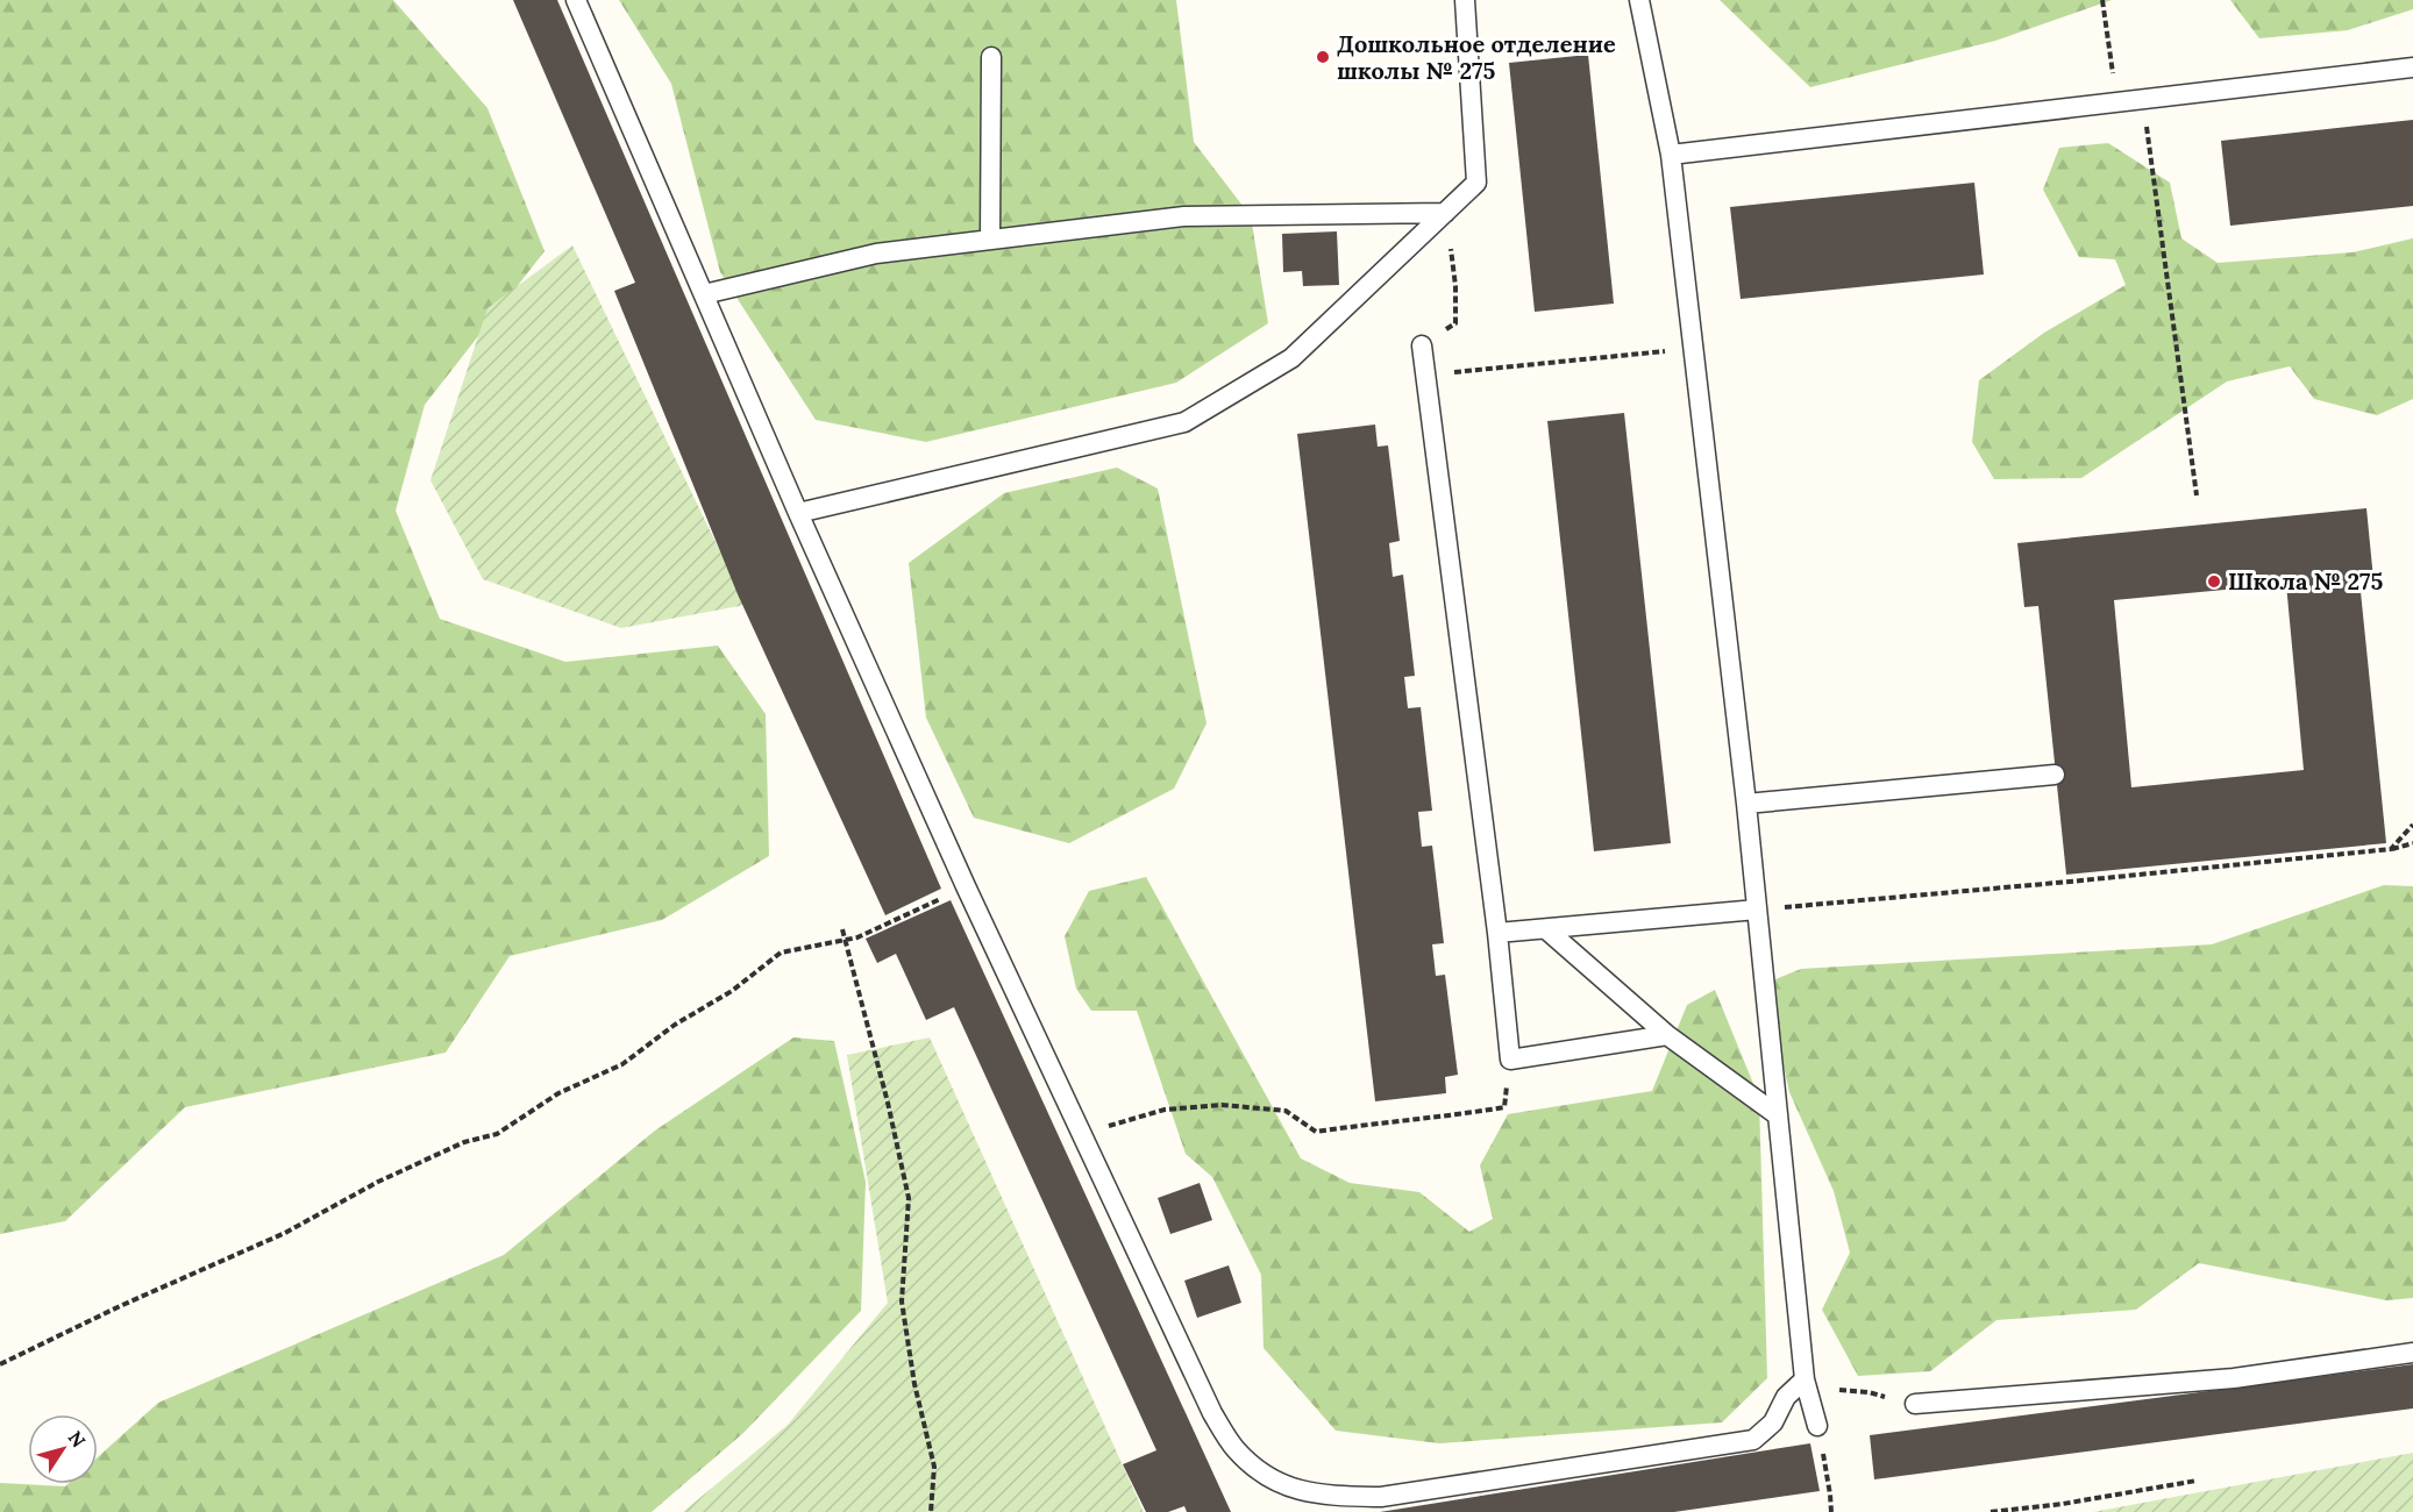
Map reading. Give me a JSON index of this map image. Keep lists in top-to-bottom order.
{
  "places": ["Дошкольное отделение школы № 275", "Школа № 275"],
  "north": "top right"
}
